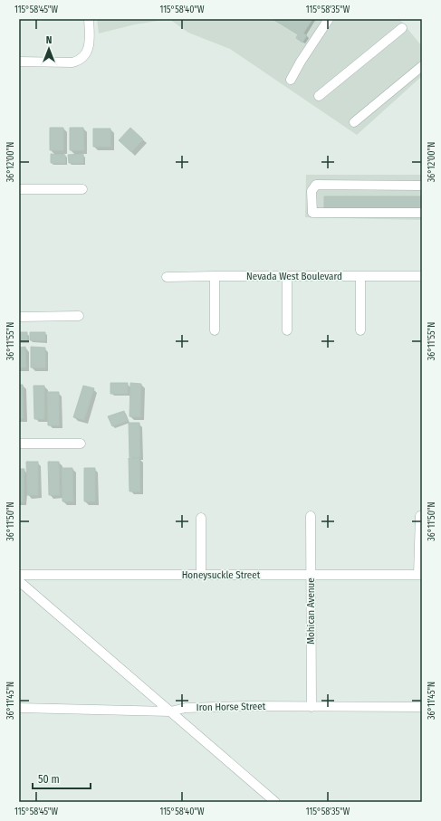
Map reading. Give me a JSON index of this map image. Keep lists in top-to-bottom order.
{
  "streets": {
    "street": [
      "Nevada West Boulevard",
      "Honeysuckle Street",
      "Mohican Avenue",
      "Iron Horse Street"
    ]
  },
  "crossings": [
    ["Honeysuckle Street", "Mohican Avenue"],
    ["Mohican Avenue", "Iron Horse Street"]
  ],
  "scale_bar": "50 m",
  "north": "top",
  "coordinates": [
    "115°58'45\"W",
    "115°58'40\"W",
    "115°58'35\"W",
    "36°12'00\"N",
    "36°11'55\"N",
    "36°11'50\"N",
    "36°11'45\"N"
  ]
}
